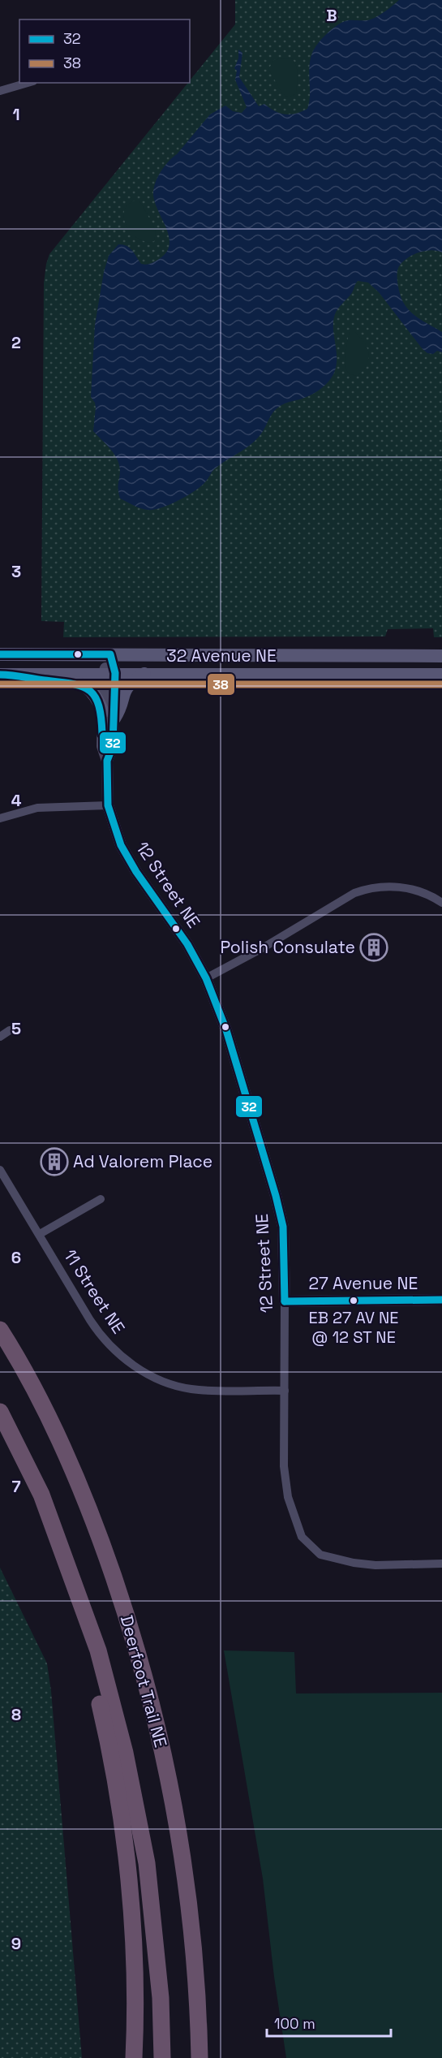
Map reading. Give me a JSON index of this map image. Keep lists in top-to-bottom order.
{
  "streets": {
    "highway": ["Deerfoot Trail NE"],
    "main road": ["32 Avenue NE"],
    "street": ["12 Street NE", "27 Avenue NE", "11 Street NE"]
  },
  "crossings": [
    ["32 Avenue NE", "12 Street NE"],
    ["12 Street NE", "27 Avenue NE"],
    ["12 Street NE", "11 Street NE"]
  ],
  "places": {
    "building": ["Polish Consulate", "Ad Valorem Place"],
    "other": ["EB 27 AV NE @ 12 ST NE"]
  },
  "lines": ["transit line 32", "transit line 38"],
  "legend": ["32", "38"],
  "scale_bar": "100 m",
  "grid": {
    "columns": ["B"],
    "rows": [
      "1",
      "2",
      "3",
      "4",
      "5",
      "6",
      "7",
      "8",
      "9"
    ]
  }
}
